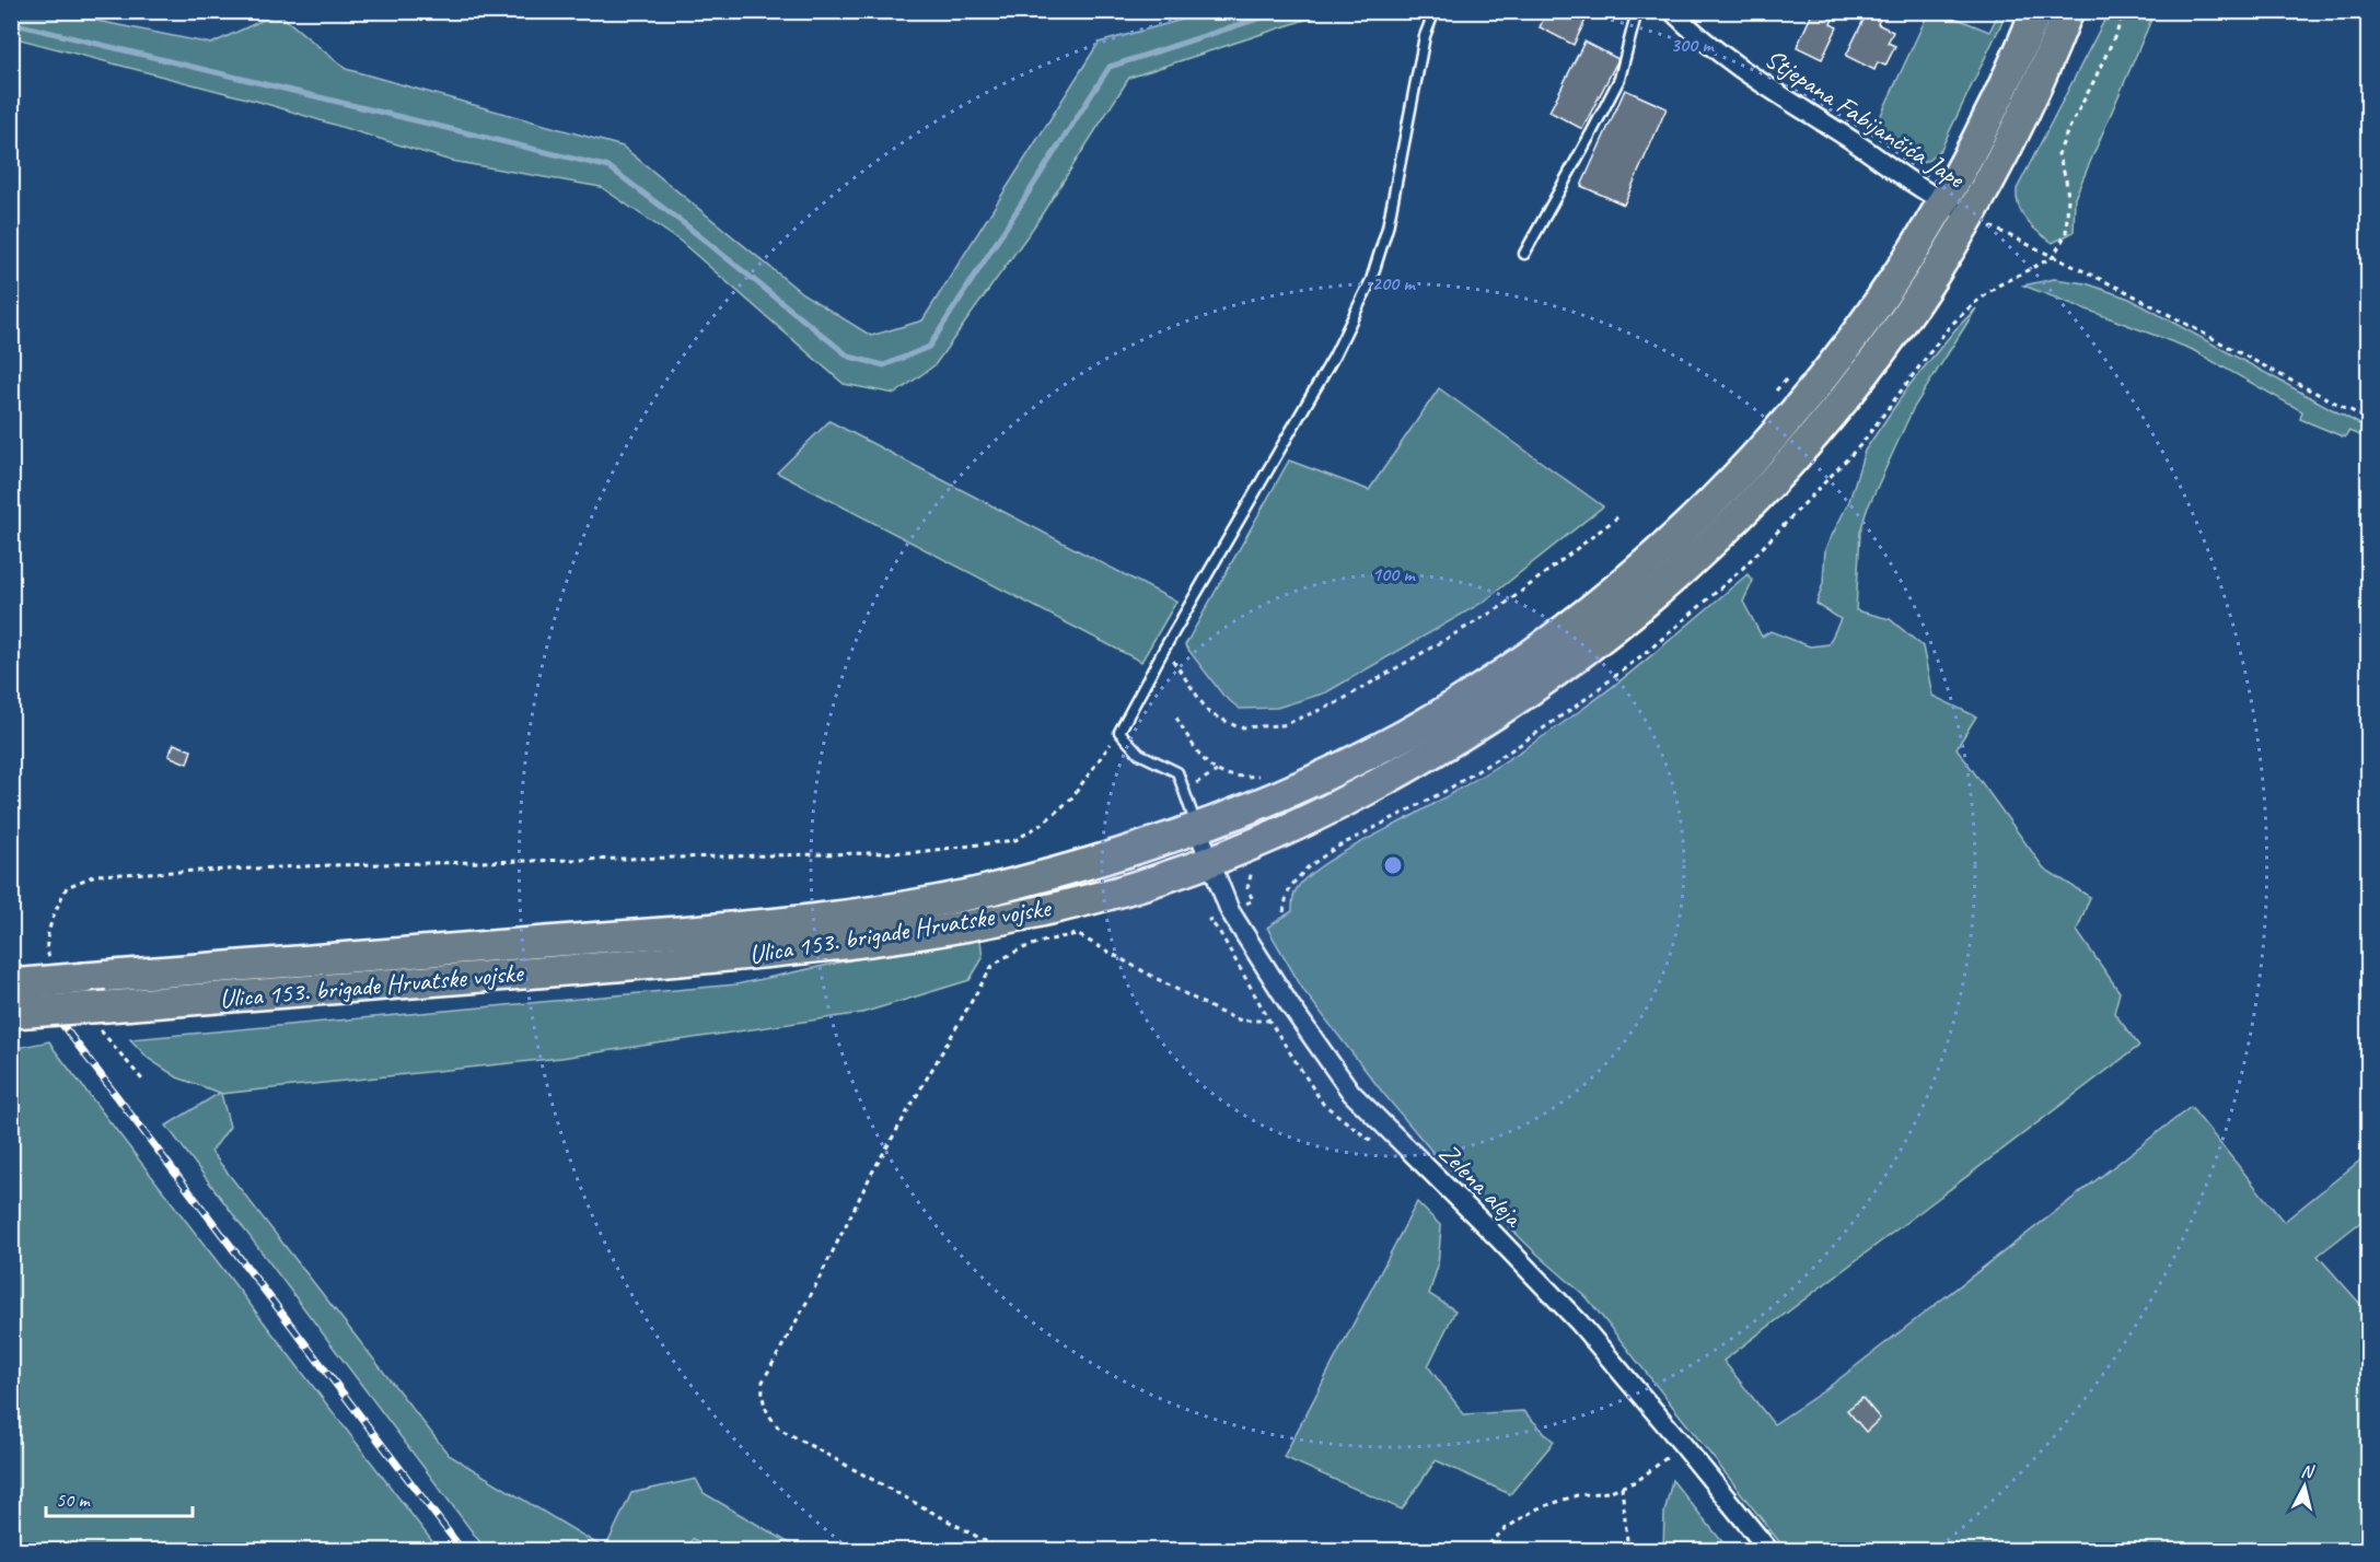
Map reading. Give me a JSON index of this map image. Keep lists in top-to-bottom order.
{
  "streets": {
    "main road": ["Ulica 153. brigade Hrvatske vojske"],
    "street": ["Stjepana Fabijančića Jape", "Zelena aleja"]
  },
  "crossings": [
    ["Stjepana Fabijančića Jape", "Ulica 153. brigade Hrvatske vojske"],
    ["Ulica 153. brigade Hrvatske vojske", "Zelena aleja"]
  ],
  "scale_bar": "50 m",
  "north": "top",
  "rings": ["300 m", "200 m", "100 m"]
}
